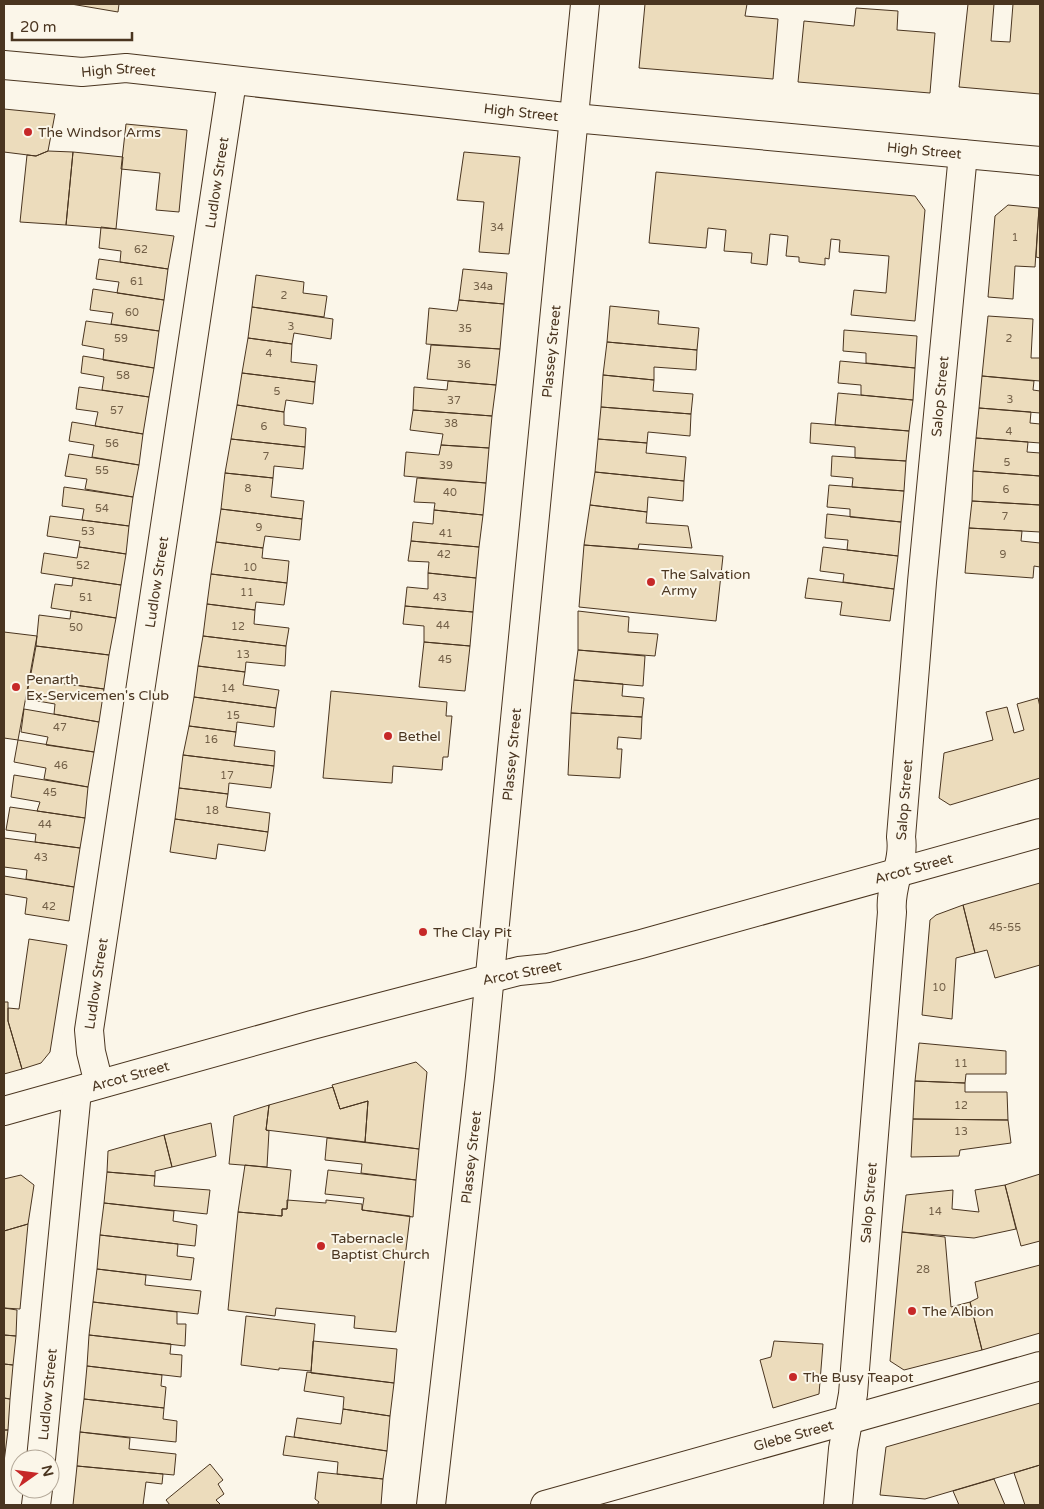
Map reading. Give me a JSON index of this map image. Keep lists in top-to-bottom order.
{
  "streets": {
    "street": [
      "High Street",
      "Ludlow Street",
      "Plassey Street",
      "Salop Street",
      "Arcot Street",
      "Glebe Street"
    ]
  },
  "crossings": [
    ["High Street", "Ludlow Street"],
    ["High Street", "Plassey Street"],
    ["High Street", "Salop Street"],
    ["Ludlow Street", "Arcot Street"],
    ["Plassey Street", "Arcot Street"],
    ["Salop Street", "Arcot Street"],
    ["Salop Street", "Glebe Street"]
  ],
  "places": [
    "The Windsor Arms",
    "The Salvation Army",
    "Penarth Ex-Servicemen's Club",
    "Bethel",
    "The Clay Pit",
    "Tabernacle Baptist Church",
    "The Albion",
    "The Busy Teapot"
  ],
  "house_numbers": [
    "34",
    "1",
    "62",
    "61",
    "34a",
    "2",
    "60",
    "3",
    "35",
    "59",
    "2",
    "4",
    "36",
    "58",
    "5",
    "3",
    "37",
    "57",
    "38",
    "6",
    "4",
    "56",
    "7",
    "5",
    "39",
    "55",
    "8",
    "6",
    "40",
    "54",
    "7",
    "9",
    "53",
    "41",
    "42",
    "9",
    "52",
    "10",
    "11",
    "51",
    "43",
    "44",
    "12",
    "50",
    "13",
    "45",
    "14",
    "15",
    "47",
    "16",
    "46",
    "17",
    "45",
    "18",
    "44",
    "43",
    "42",
    "45-55",
    "10",
    "11",
    "12",
    "13",
    "14",
    "28"
  ],
  "scale_bar": "20 m",
  "north": "right"
}
